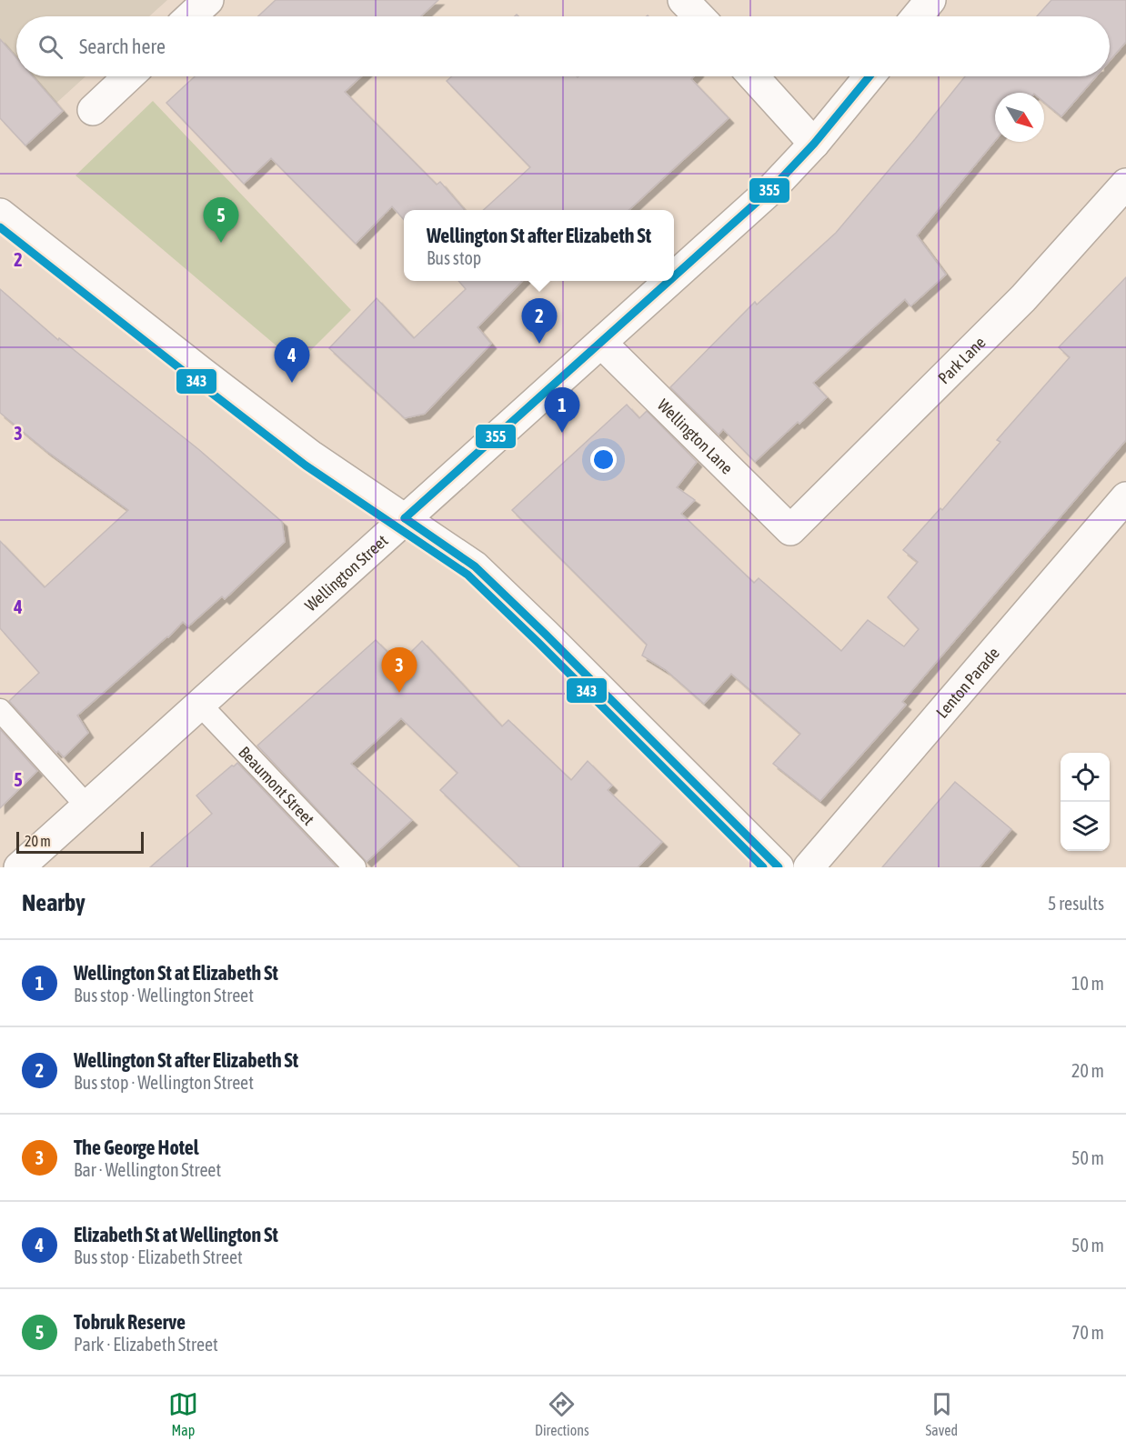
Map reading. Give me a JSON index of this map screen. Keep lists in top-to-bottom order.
{
  "streets": {
    "street": [
      "Park Lane",
      "Wellington Lane",
      "Wellington Street",
      "Lenton Parade"
    ],
    "lane": ["Beaumont Street"]
  },
  "crossings": [
    ["Park Lane", "Wellington Lane"],
    ["Wellington Lane", "Wellington Street"],
    ["Wellington Street", "Beaumont Street"]
  ],
  "lines": ["transit line 355", "transit line 343"],
  "scale_bar": "20 m",
  "north": "bottom right",
  "page": {
    "search": "Search here",
    "pins": [
      "5",
      "2",
      "4",
      "1",
      "3"
    ],
    "popup": ["Wellington St after Elizabeth St", "Bus stop"],
    "scale": "20 m",
    "heading": ["Nearby", "5 results"],
    "list": [
      {
        "mark": "1",
        "name": "Wellington St at Elizabeth St",
        "note": "Bus stop · Wellington Street",
        "value": "10 m"
      },
      {
        "mark": "2",
        "name": "Wellington St after Elizabeth St",
        "note": "Bus stop · Wellington Street",
        "value": "20 m"
      },
      {
        "mark": "3",
        "name": "The George Hotel",
        "note": "Bar · Wellington Street",
        "value": "50 m"
      },
      {
        "mark": "4",
        "name": "Elizabeth St at Wellington St",
        "note": "Bus stop · Elizabeth Street",
        "value": "50 m"
      },
      {
        "mark": "5",
        "name": "Tobruk Reserve",
        "note": "Park · Elizabeth Street",
        "value": "70 m"
      }
    ],
    "nav": ["Map", "Directions", "Saved"]
  },
  "grid": {
    "rows": [
      "2",
      "3",
      "4",
      "5"
    ]
  }
}
